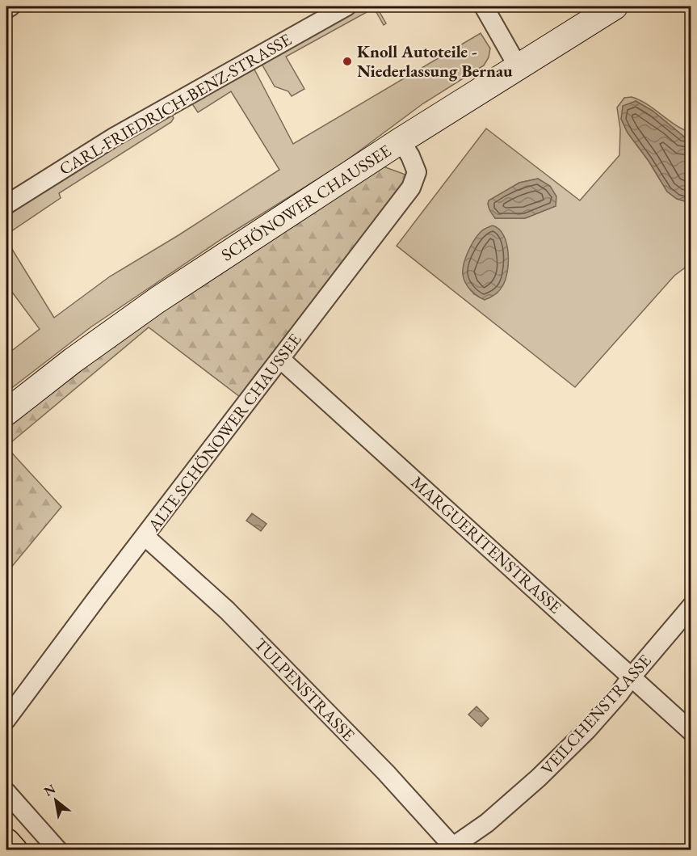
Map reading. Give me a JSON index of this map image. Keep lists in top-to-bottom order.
{
  "streets": {
    "main road": ["SCHÖNOWER CHAUSSEE"],
    "street": [
      "CARL-FRIEDRICH-BENZ-STRASSE",
      "ALTE SCHÖNOWER CHAUSSEE",
      "MARGUERITENSTRASSE",
      "TULPENSTRASSE",
      "VEILCHENSTRASSE"
    ]
  },
  "crossings": [
    ["SCHÖNOWER CHAUSSEE", "ALTE SCHÖNOWER CHAUSSEE"],
    ["ALTE SCHÖNOWER CHAUSSEE", "MARGUERITENSTRASSE"],
    ["ALTE SCHÖNOWER CHAUSSEE", "TULPENSTRASSE"],
    ["MARGUERITENSTRASSE", "VEILCHENSTRASSE"],
    ["TULPENSTRASSE", "VEILCHENSTRASSE"]
  ],
  "places": ["Knoll Autoteile - Niederlassung Bernau"],
  "north": "top left"
}
